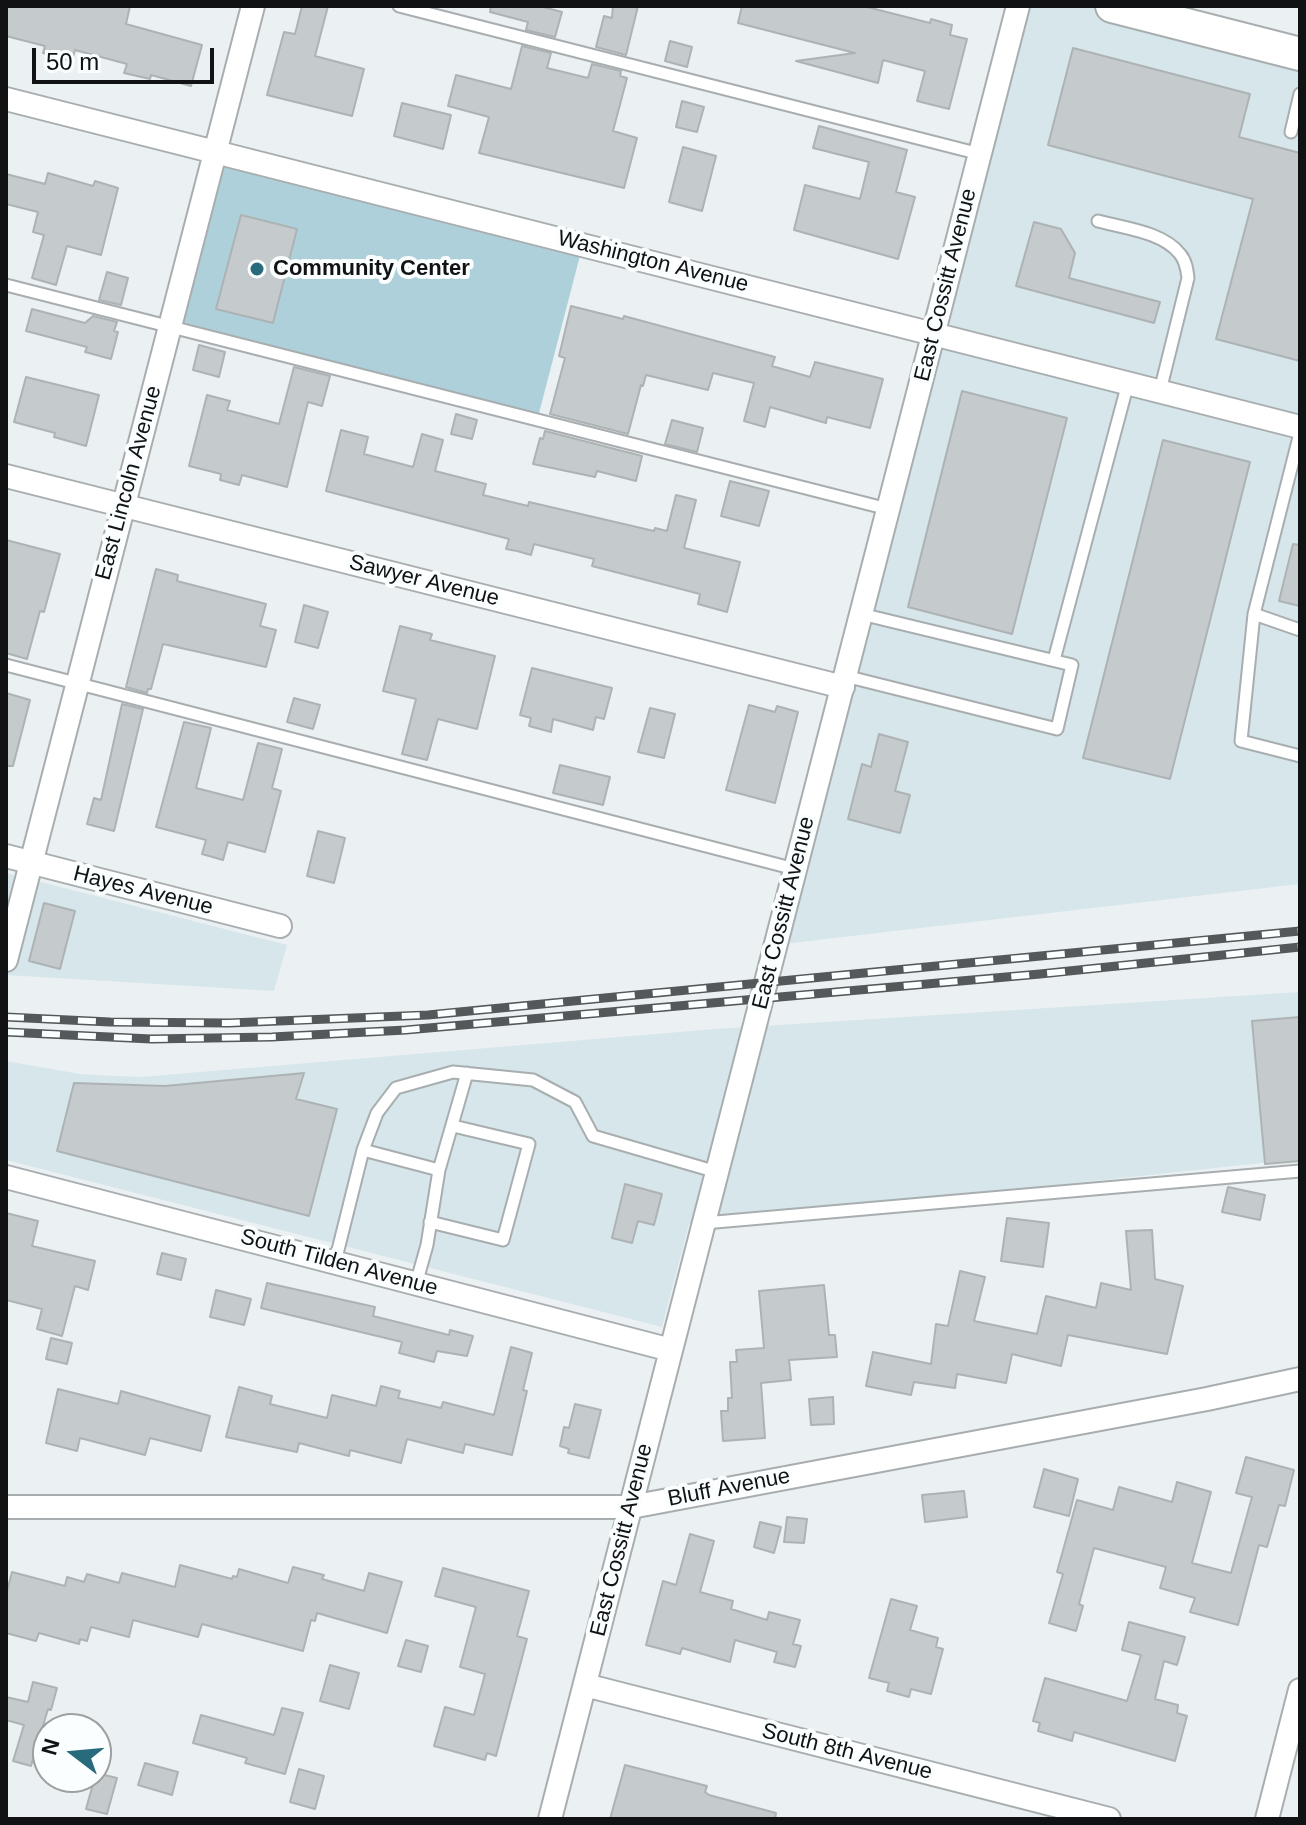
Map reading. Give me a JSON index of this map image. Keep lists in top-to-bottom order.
{
  "streets": {
    "street": [
      "Washington Avenue",
      "East Cossitt Avenue",
      "East Lincoln Avenue",
      "Sawyer Avenue",
      "Hayes Avenue",
      "South Tilden Avenue",
      "Bluff Avenue",
      "South 8th Avenue"
    ]
  },
  "crossings": [
    ["Washington Avenue", "East Cossitt Avenue"],
    ["Washington Avenue", "East Lincoln Avenue"],
    ["East Cossitt Avenue", "Sawyer Avenue"],
    ["East Cossitt Avenue", "South Tilden Avenue"],
    ["East Cossitt Avenue", "Bluff Avenue"],
    ["East Cossitt Avenue", "South 8th Avenue"],
    ["East Lincoln Avenue", "Sawyer Avenue"],
    ["East Lincoln Avenue", "Hayes Avenue"]
  ],
  "places": ["Community Center"],
  "scale_bar": "50 m",
  "north": "left"
}
